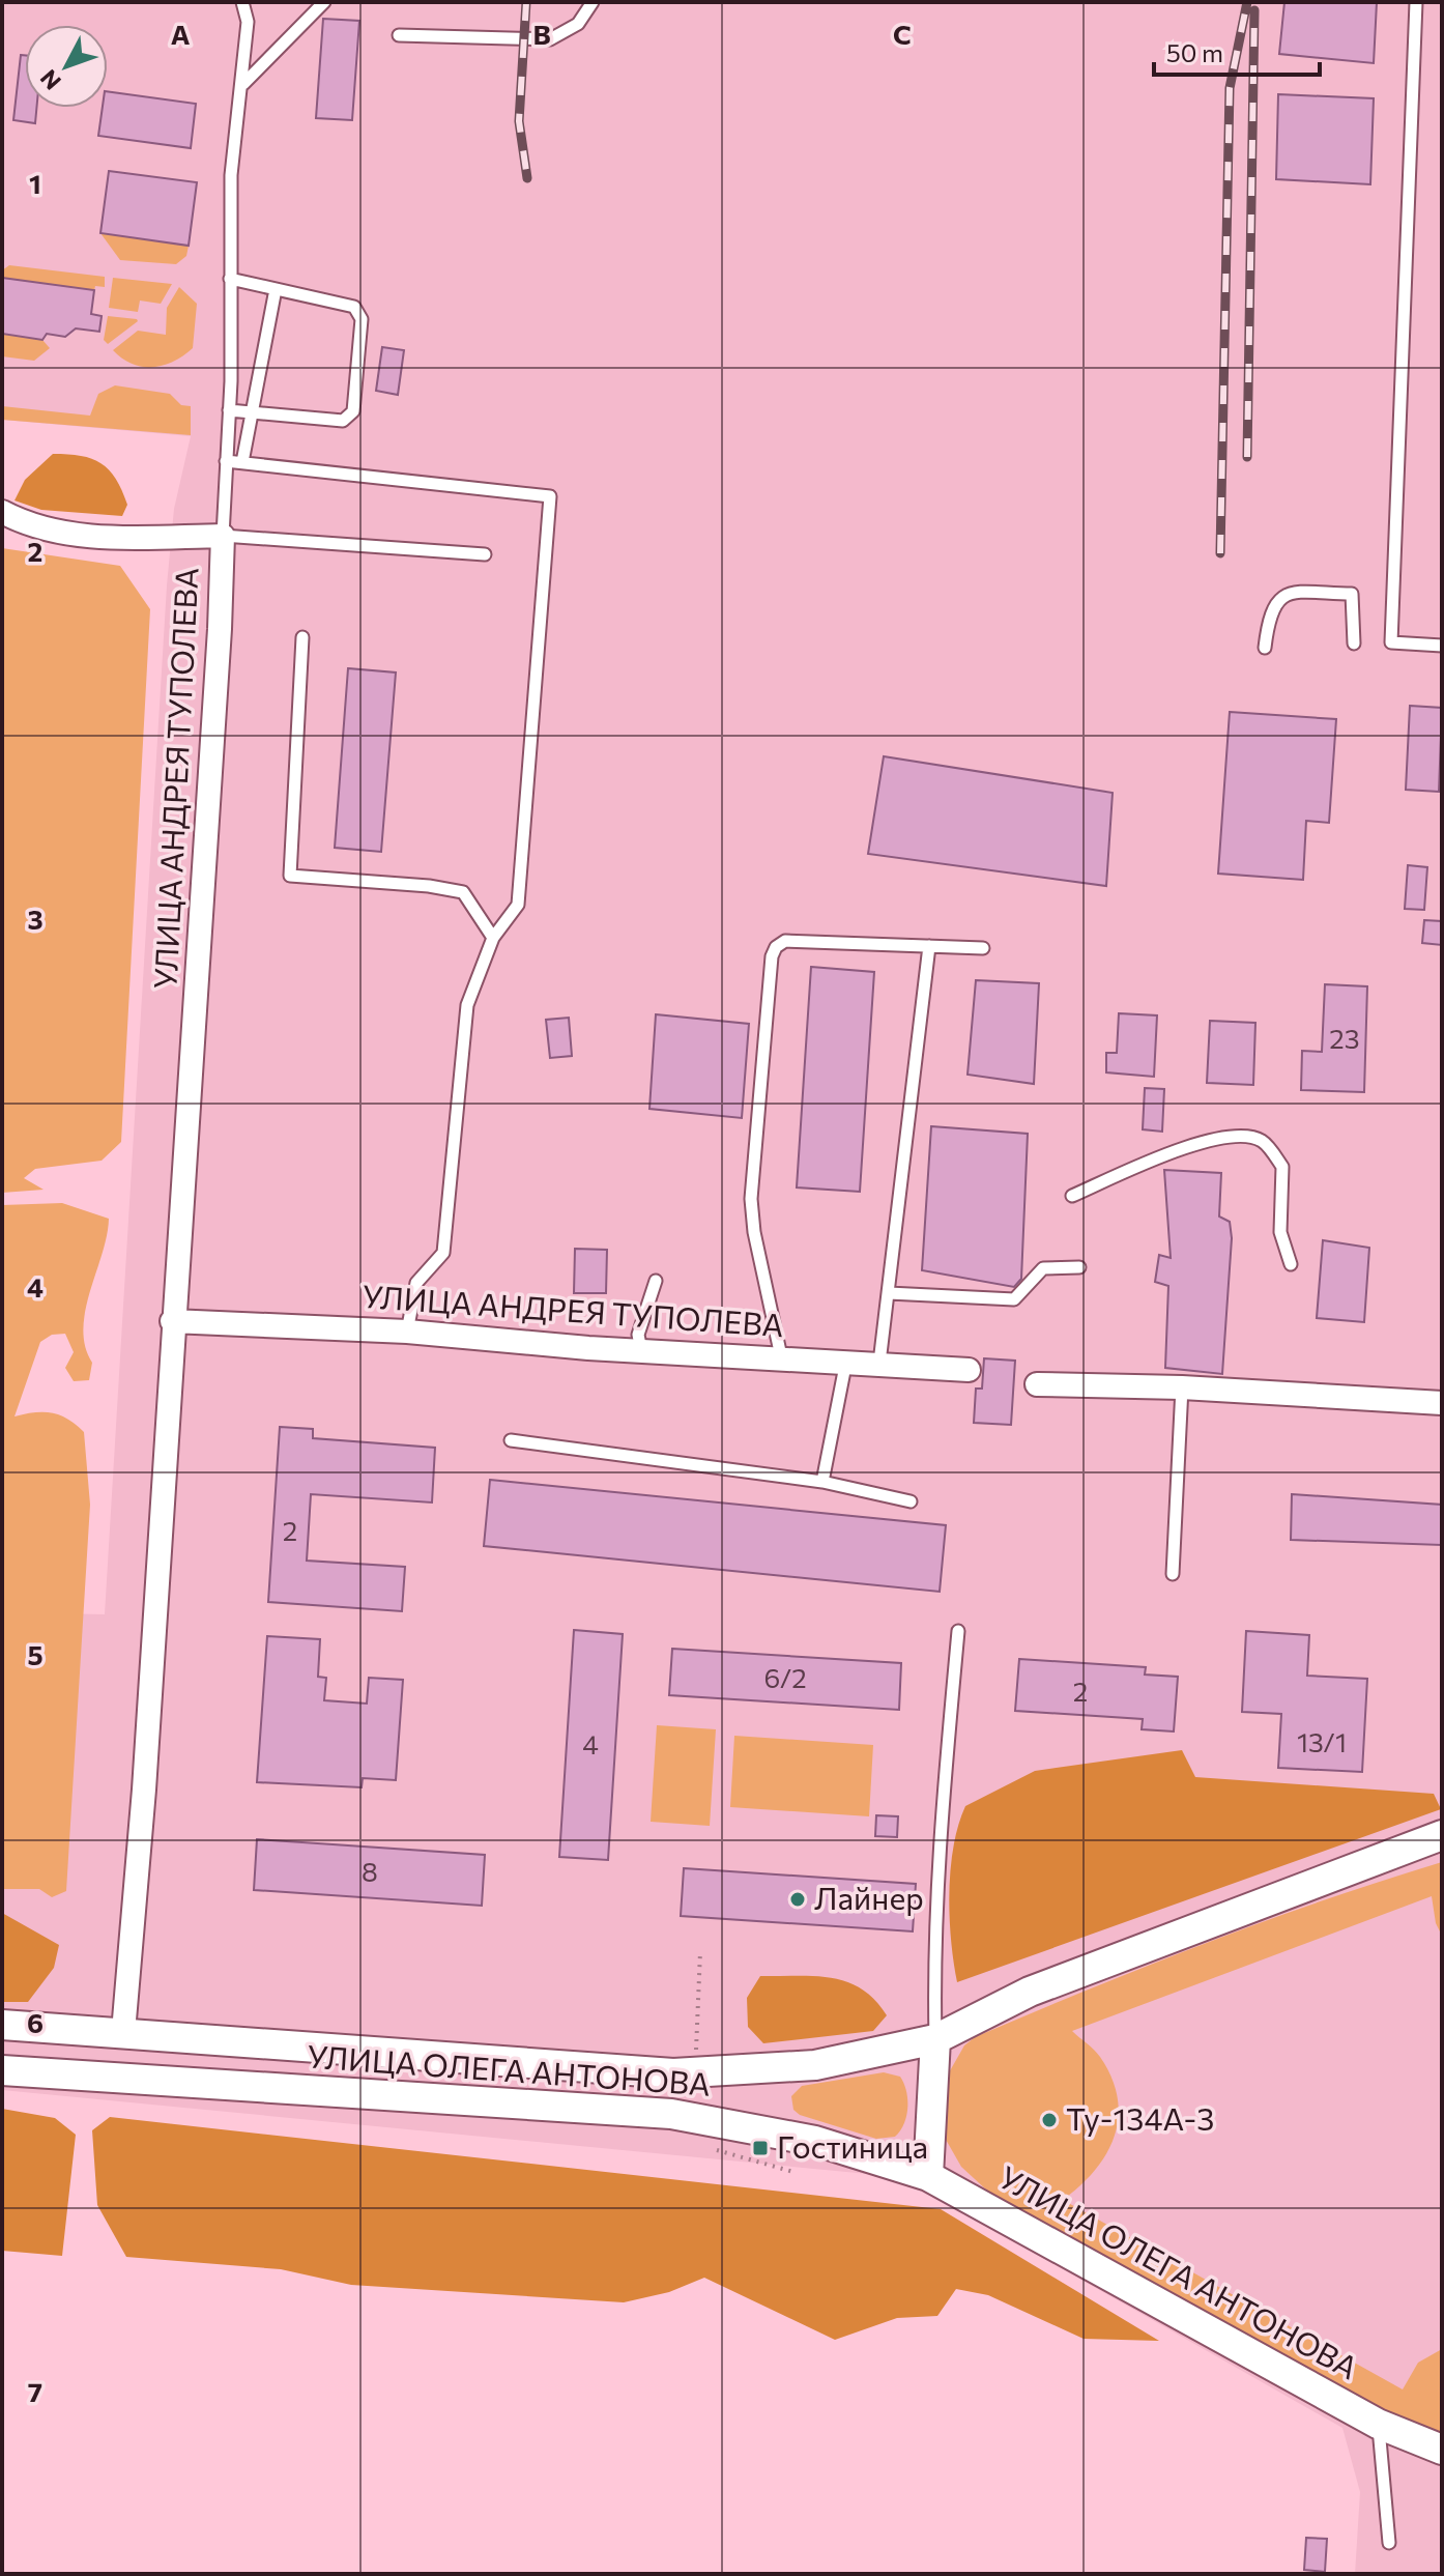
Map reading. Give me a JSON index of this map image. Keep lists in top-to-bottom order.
{
  "streets": {
    "street": ["УЛИЦА АНДРЕЯ ТУПОЛЕВА", "УЛИЦА ОЛЕГА АНТОНОВА"]
  },
  "crossings": [
    ["УЛИЦА АНДРЕЯ ТУПОЛЕВА", "УЛИЦА ОЛЕГА АНТОНОВА"]
  ],
  "places": {
    "other": ["Лайнер", "Ту-134А-3"],
    "transit": ["Гостиница"]
  },
  "house_numbers": [
    "23",
    "2",
    "6/2",
    "2",
    "13/1",
    "4",
    "8"
  ],
  "scale_bar": "50 m",
  "north": "bottom left",
  "grid": {
    "columns": ["A", "B", "C"],
    "rows": [
      "1",
      "2",
      "3",
      "4",
      "5",
      "6",
      "7"
    ]
  }
}
